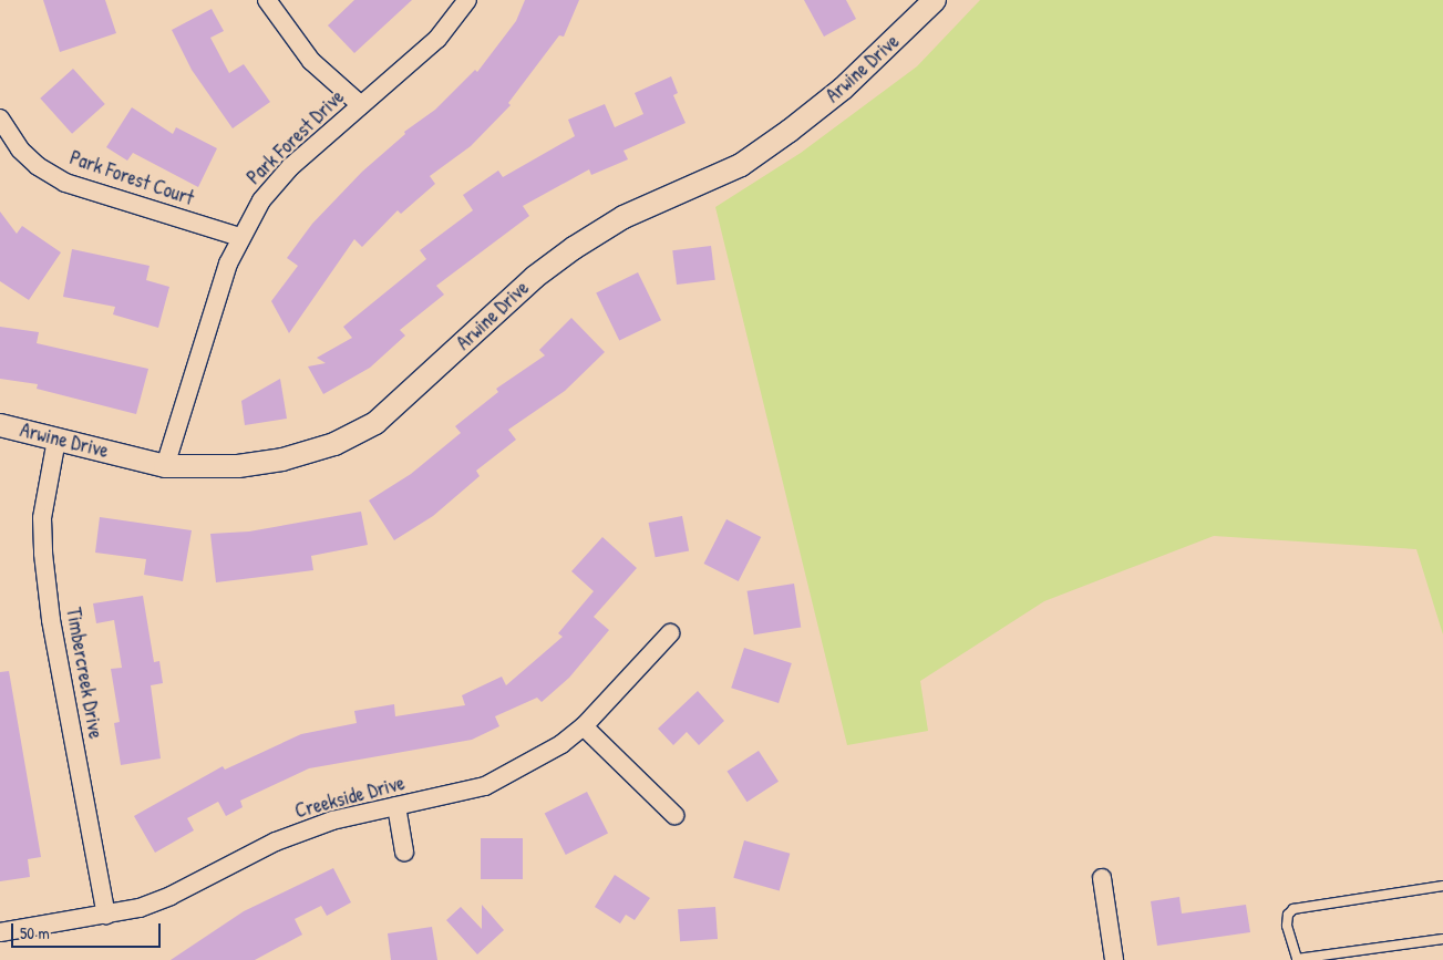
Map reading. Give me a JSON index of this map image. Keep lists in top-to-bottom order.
{
  "streets": {
    "street": [
      "Arwine Drive",
      "Park Forest Drive",
      "Park Forest Court",
      "Timbercreek Drive",
      "Creekside Drive"
    ]
  },
  "crossings": [
    ["Arwine Drive", "Park Forest Drive"],
    ["Arwine Drive", "Timbercreek Drive"],
    ["Park Forest Drive", "Park Forest Court"],
    ["Timbercreek Drive", "Creekside Drive"]
  ],
  "scale_bar": "50 m"
}
